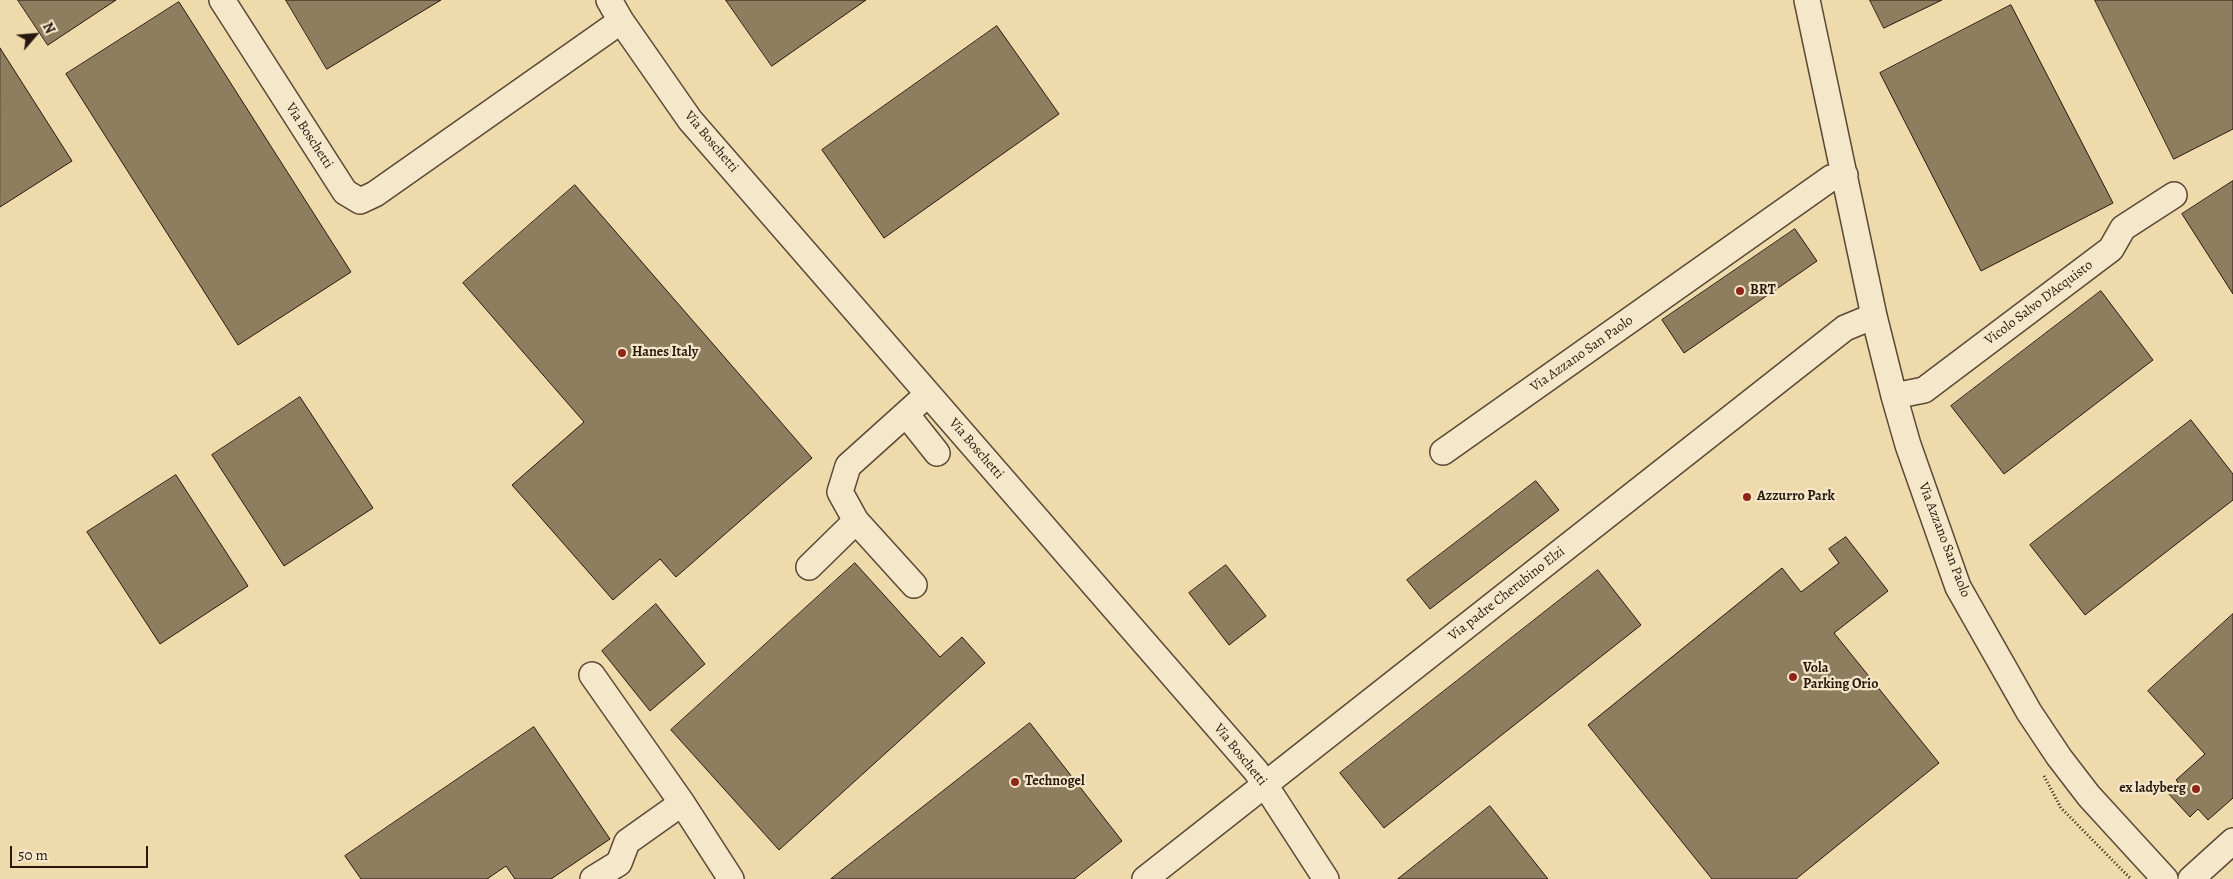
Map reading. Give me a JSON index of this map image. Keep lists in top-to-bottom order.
{
  "streets": {
    "street": [
      "Via Boschetti",
      "Vicolo Salvo D'Acquisto",
      "Via Azzano San Paolo",
      "Via padre Cherubino Elzi"
    ]
  },
  "crossings": [
    ["Via Boschetti", "Via padre Cherubino Elzi"],
    ["Vicolo Salvo D'Acquisto", "Via Azzano San Paolo"],
    ["Via Azzano San Paolo", "Via padre Cherubino Elzi"]
  ],
  "places": [
    "BRT",
    "Hanes Italy",
    "Azzurro Park",
    "Vola Parking Orio",
    "Technogel",
    "ex ladyberg"
  ],
  "scale_bar": "50 m",
  "north": "top right"
}
